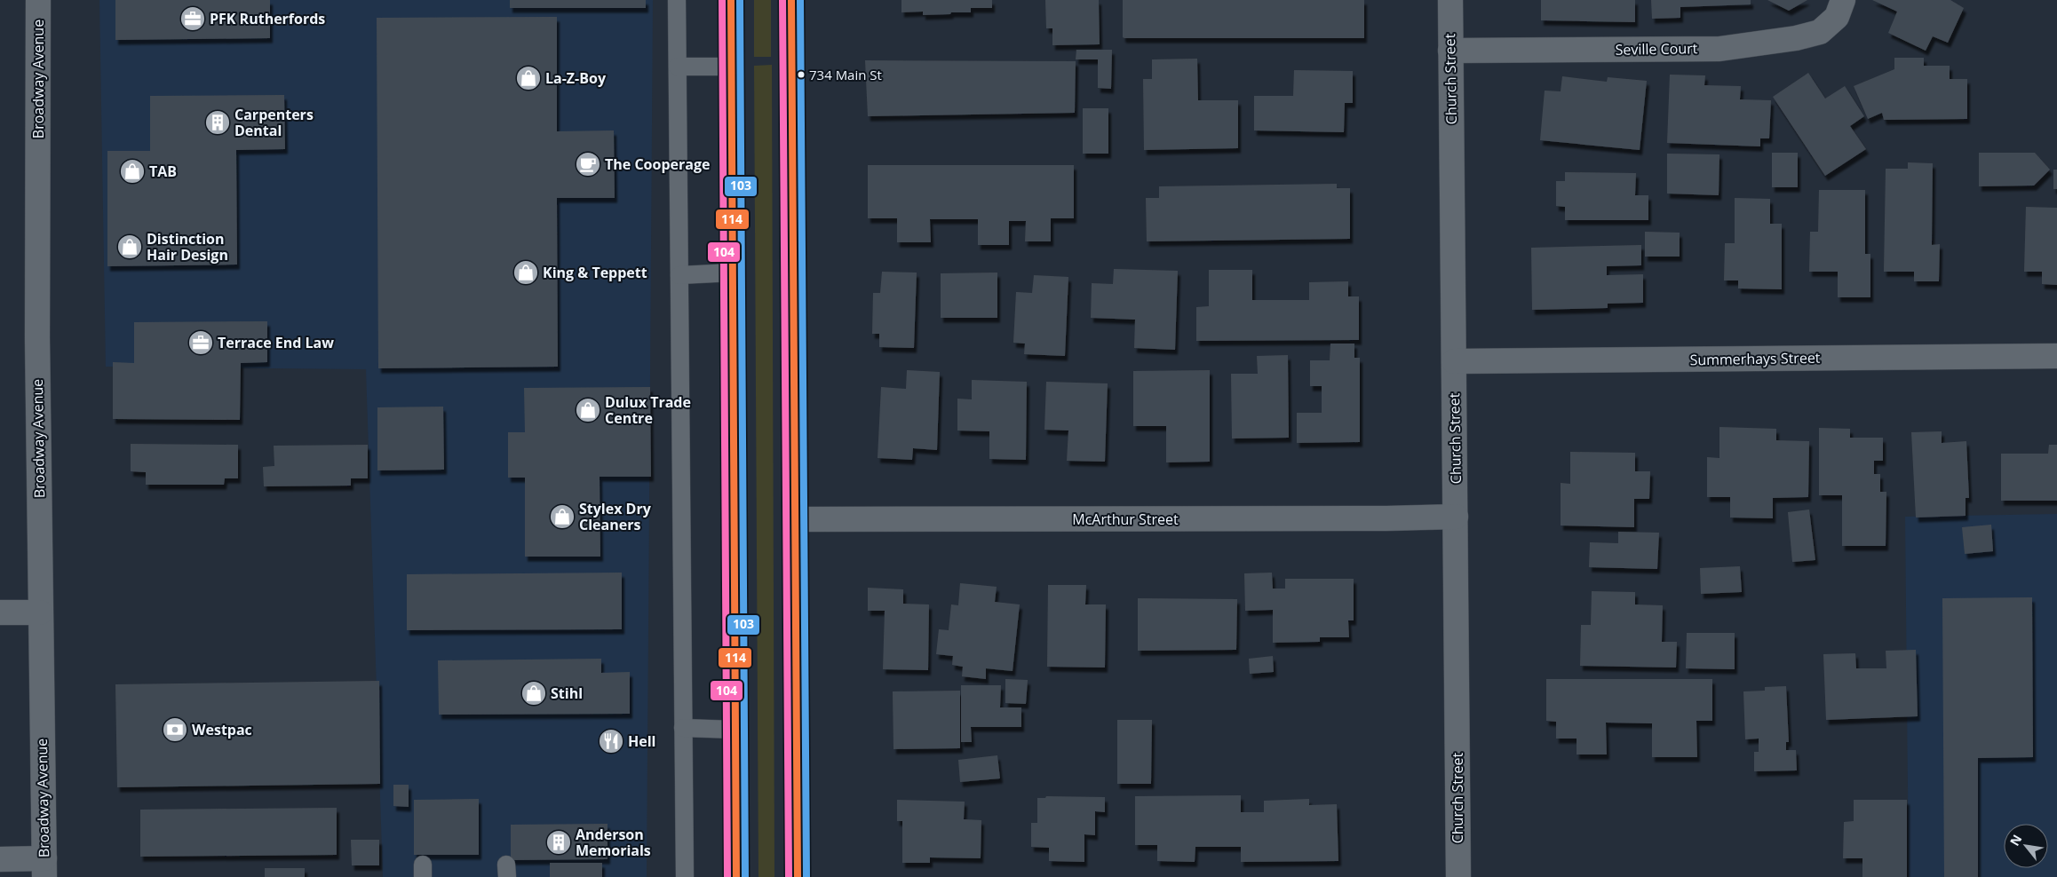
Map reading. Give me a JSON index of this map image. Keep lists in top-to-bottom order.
{
  "streets": {
    "street": [
      "Seville Court",
      "Broadway Avenue",
      "Church Street",
      "Summerhays Street",
      "McArthur Street"
    ]
  },
  "crossings": [
    ["Seville Court", "Church Street"],
    ["Church Street", "Summerhays Street"],
    ["Church Street", "McArthur Street"]
  ],
  "places": {
    "office": ["PFK Rutherfords", "Terrace End Law"],
    "other": ["734 Main St"],
    "shop": [
      "La-Z-Boy",
      "TAB",
      "Distinction Hair Design",
      "King & Teppett",
      "Dulux Trade Centre",
      "Stylex Dry Cleaners",
      "Stihl"
    ],
    "building": ["Carpenters Dental", "Anderson Memorials"],
    "cafe": ["The Cooperage"],
    "bank": ["Westpac"],
    "restaurant": ["Hell"]
  },
  "lines": ["transit line 114", "transit line 104", "transit line 103"],
  "north": "top left"
}
